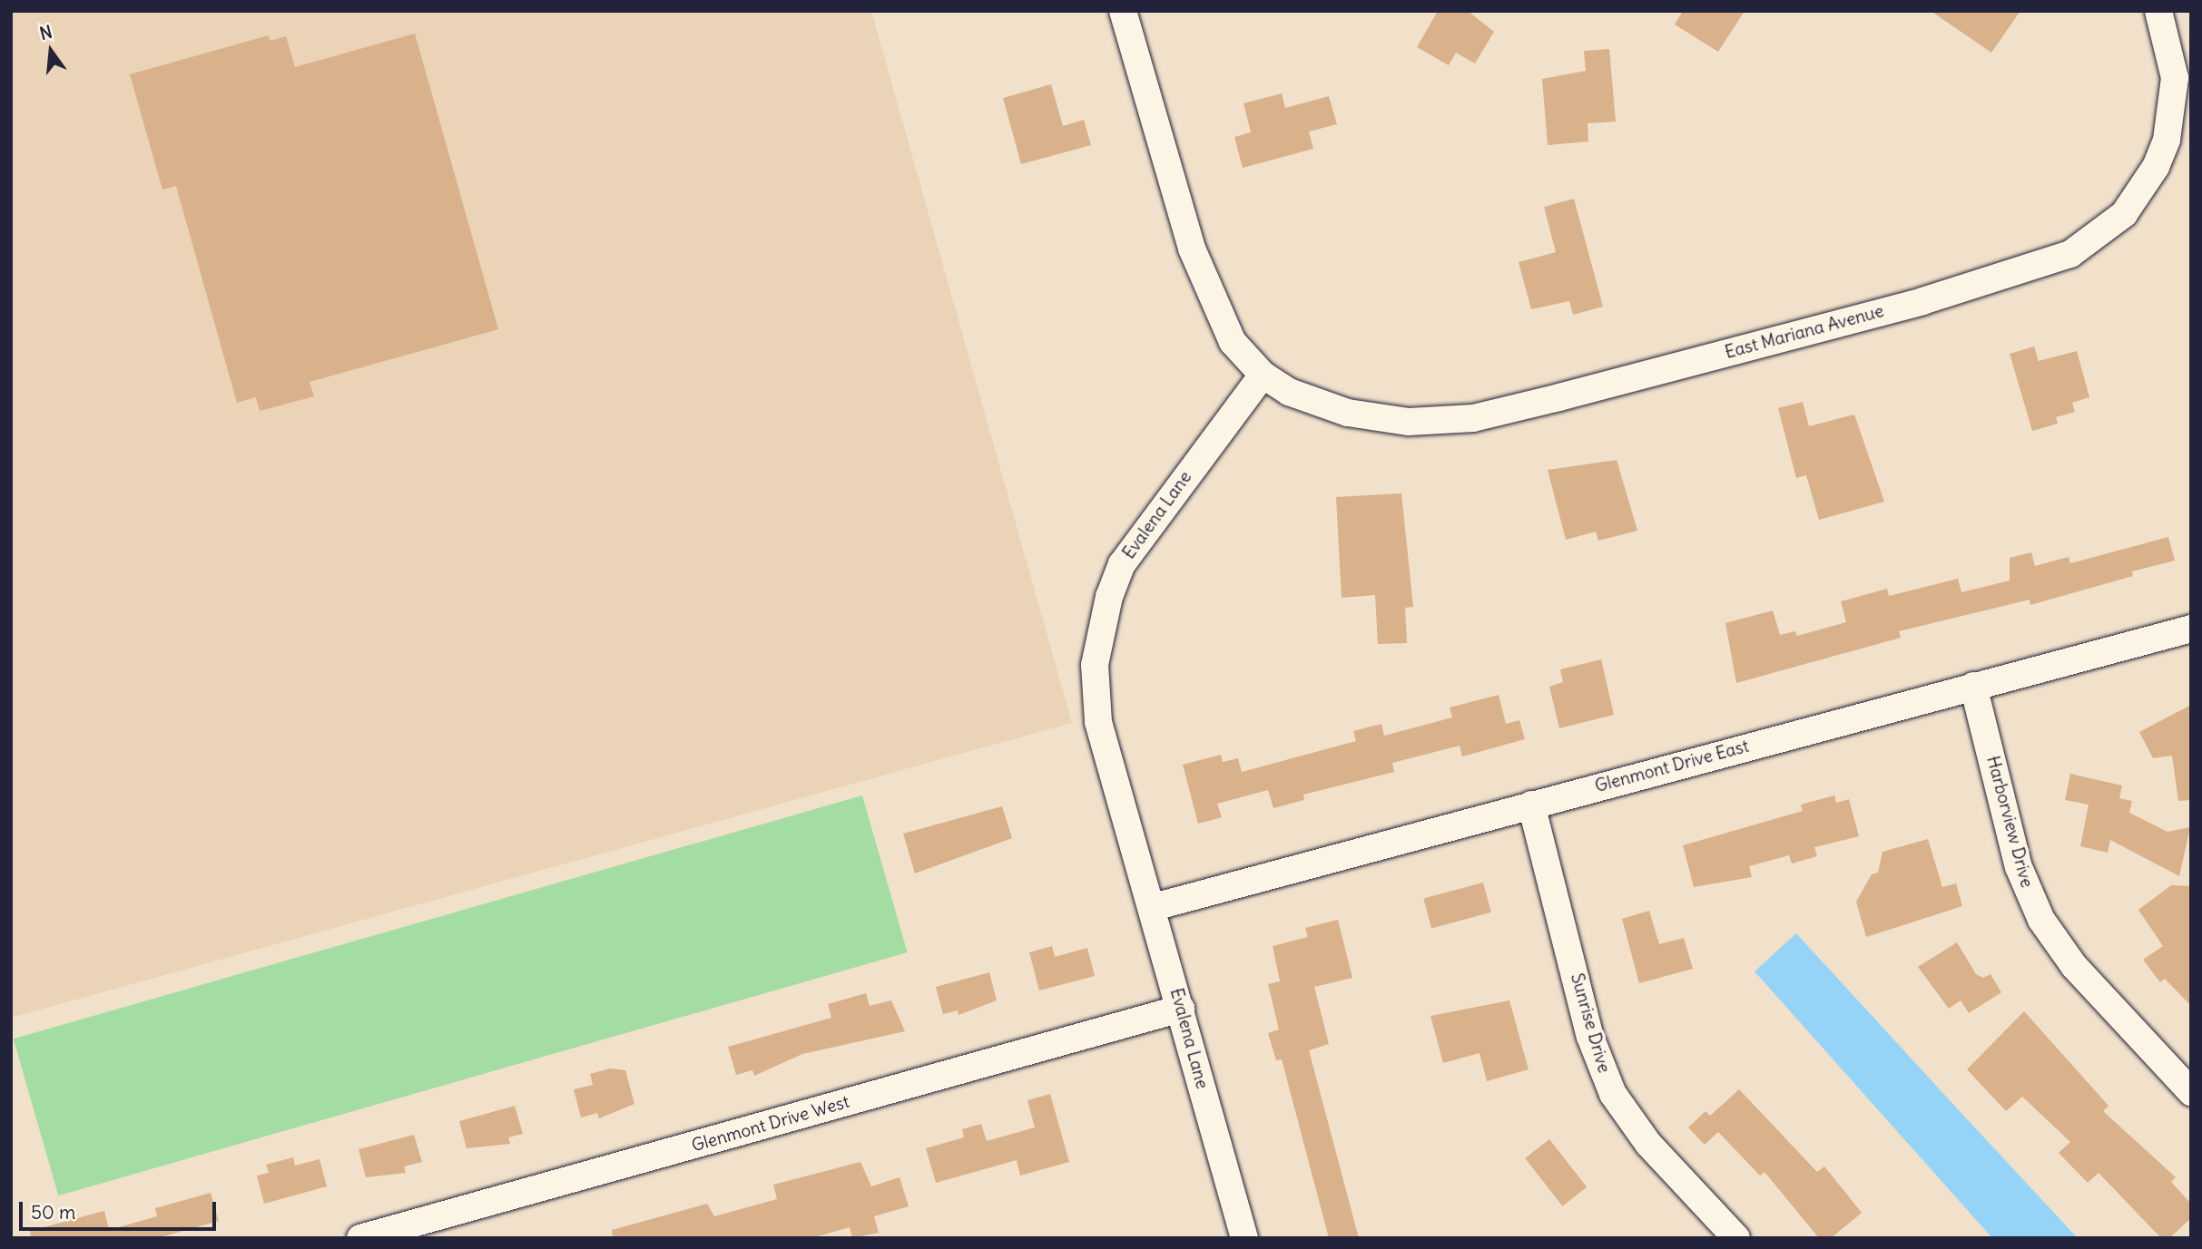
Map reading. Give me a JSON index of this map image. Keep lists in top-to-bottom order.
{
  "streets": {
    "street": [
      "East Mariana Avenue",
      "Evalena Lane",
      "Glenmont Drive East",
      "Harborview Drive",
      "Sunrise Drive",
      "Glenmont Drive West"
    ]
  },
  "crossings": [
    ["East Mariana Avenue", "Evalena Lane"],
    ["Evalena Lane", "Glenmont Drive East"],
    ["Evalena Lane", "Glenmont Drive West"],
    ["Glenmont Drive East", "Harborview Drive"],
    ["Glenmont Drive East", "Sunrise Drive"]
  ],
  "scale_bar": "50 m",
  "north": "top"
}
